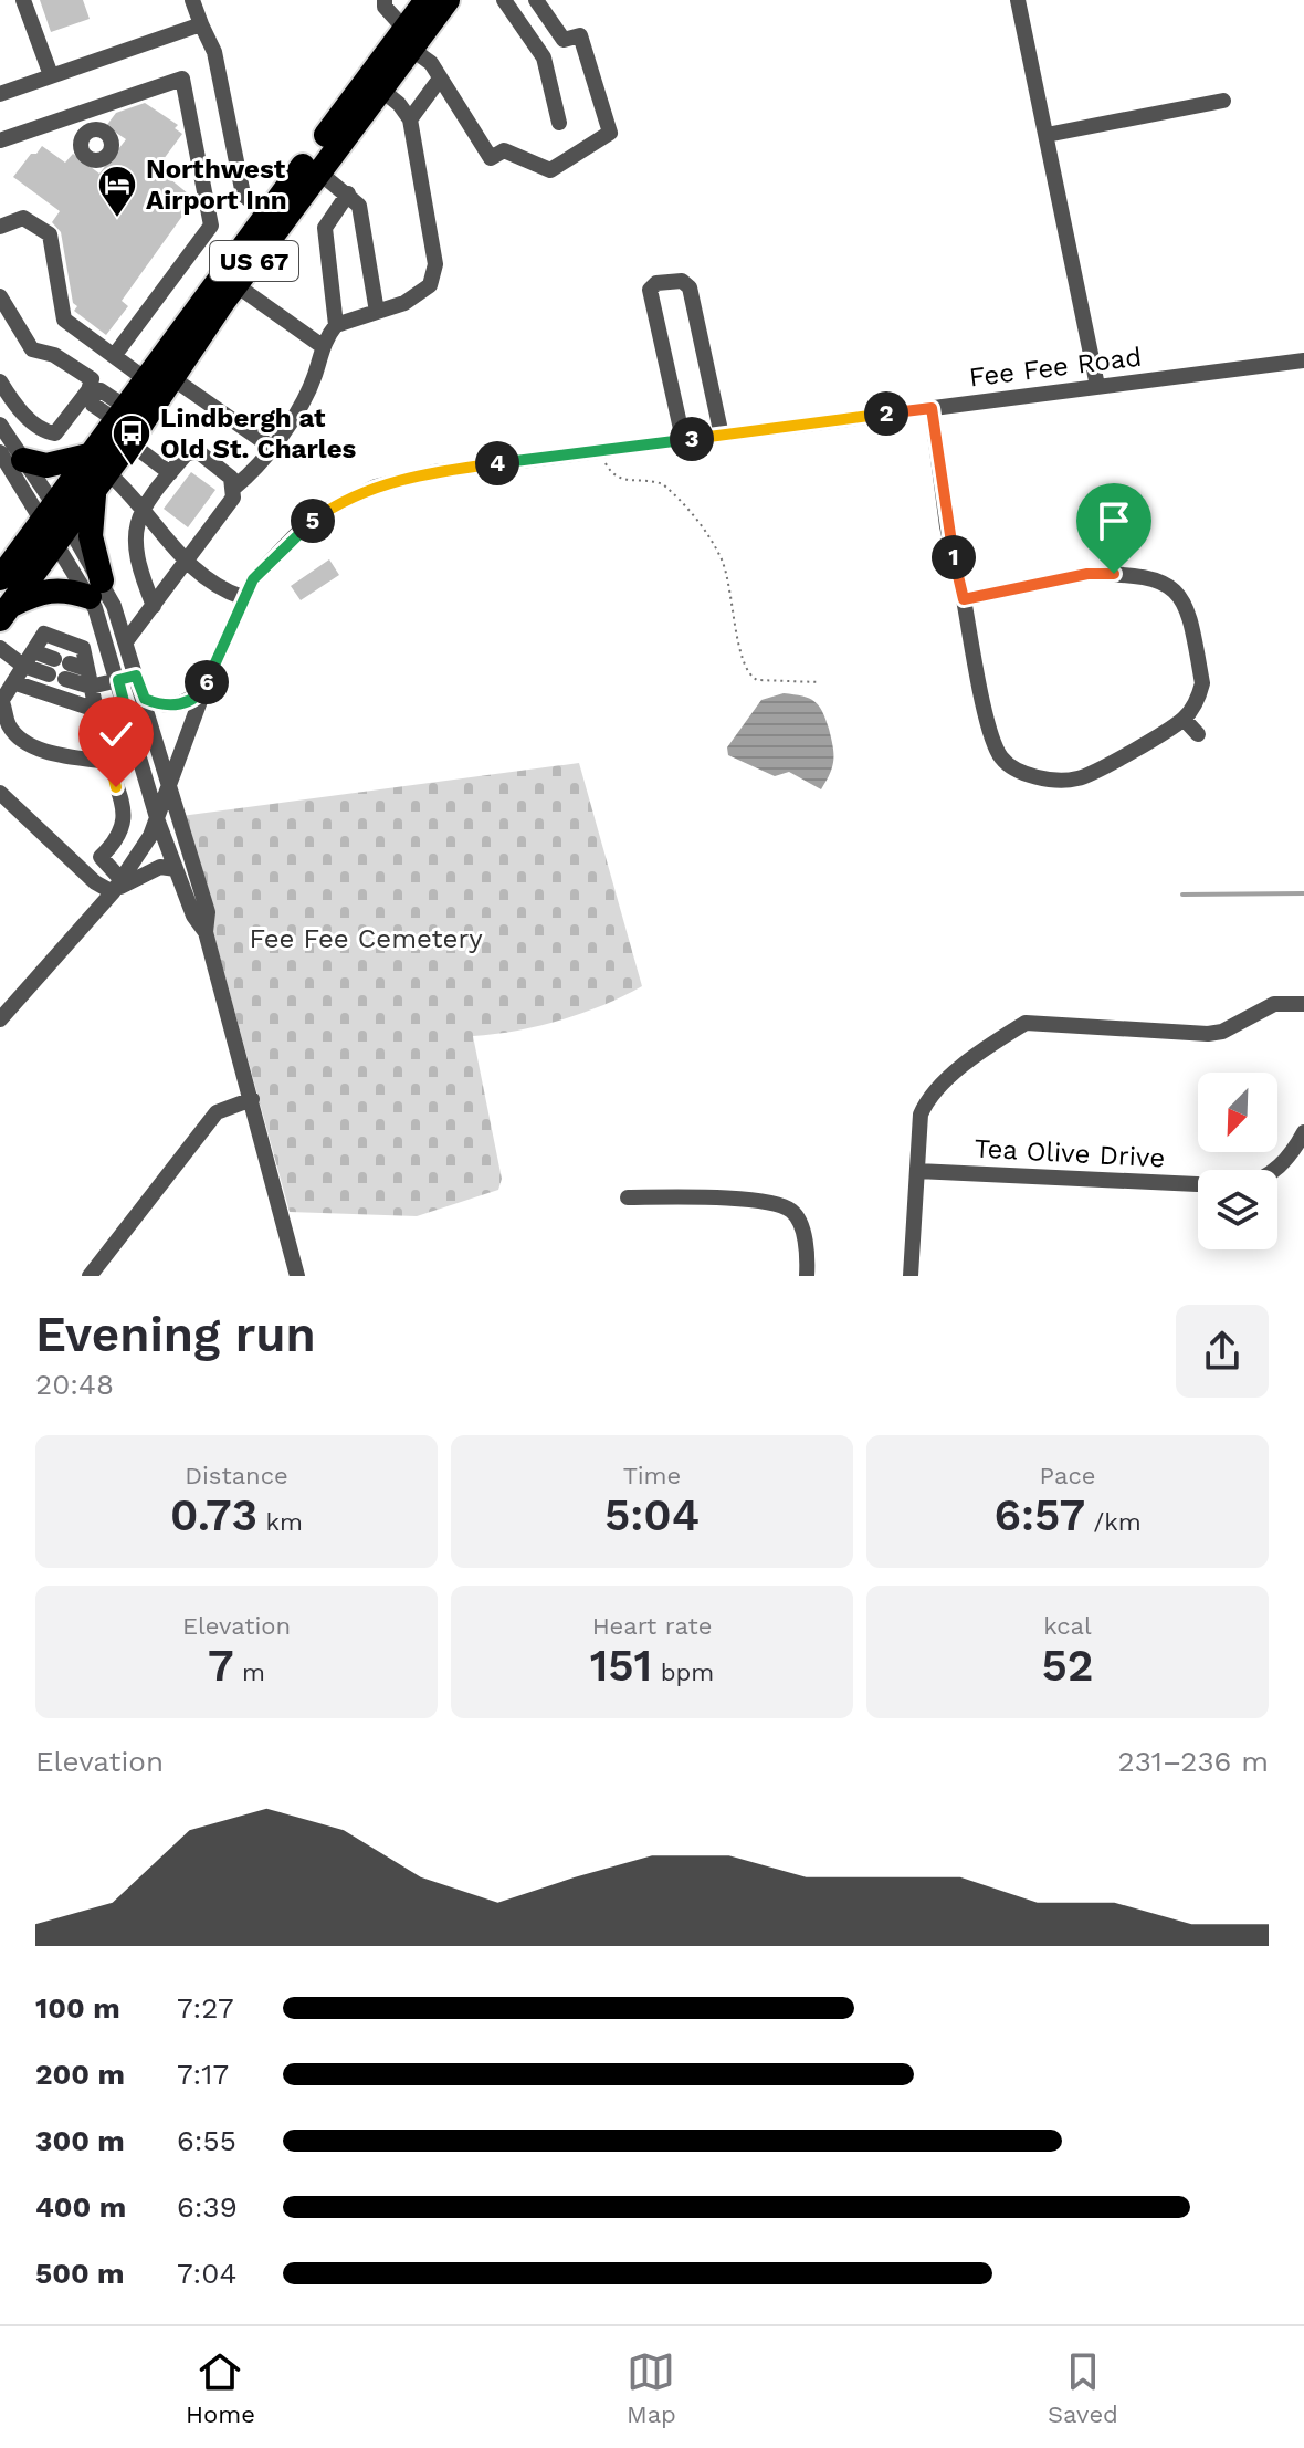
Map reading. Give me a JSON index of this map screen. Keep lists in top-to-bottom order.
{
  "streets": {
    "highway": ["US 67"],
    "street": ["Fee Fee Road", "Tea Olive Drive"]
  },
  "parks": ["Fee Fee Cemetery"],
  "places": {
    "hotel": ["Northwest Airport Inn"],
    "bus stop": ["Lindbergh at Old St. Charles"]
  },
  "north": "bottom left",
  "page": {
    "pins": [
      "2",
      "3",
      "4",
      "5",
      "1",
      "6"
    ],
    "heading": ["Evening run", "20:48"],
    "stats": [
      ["Distance", "0.73 km"],
      ["Time", "5:04"],
      ["Pace", "6:57 /km"],
      ["Elevation", "7 m"],
      ["Heart rate", "151 bpm"],
      ["kcal", "52"]
    ],
    "chart": ["Elevation", "231–236 m"],
    "list": [
      {
        "name": "100 m",
        "note": "7:27"
      },
      {
        "name": "200 m",
        "note": "7:17"
      },
      {
        "name": "300 m",
        "note": "6:55"
      },
      {
        "name": "400 m",
        "note": "6:39"
      },
      {
        "name": "500 m",
        "note": "7:04"
      }
    ],
    "tabs": ["Home", "Map", "Saved"]
  }
}
